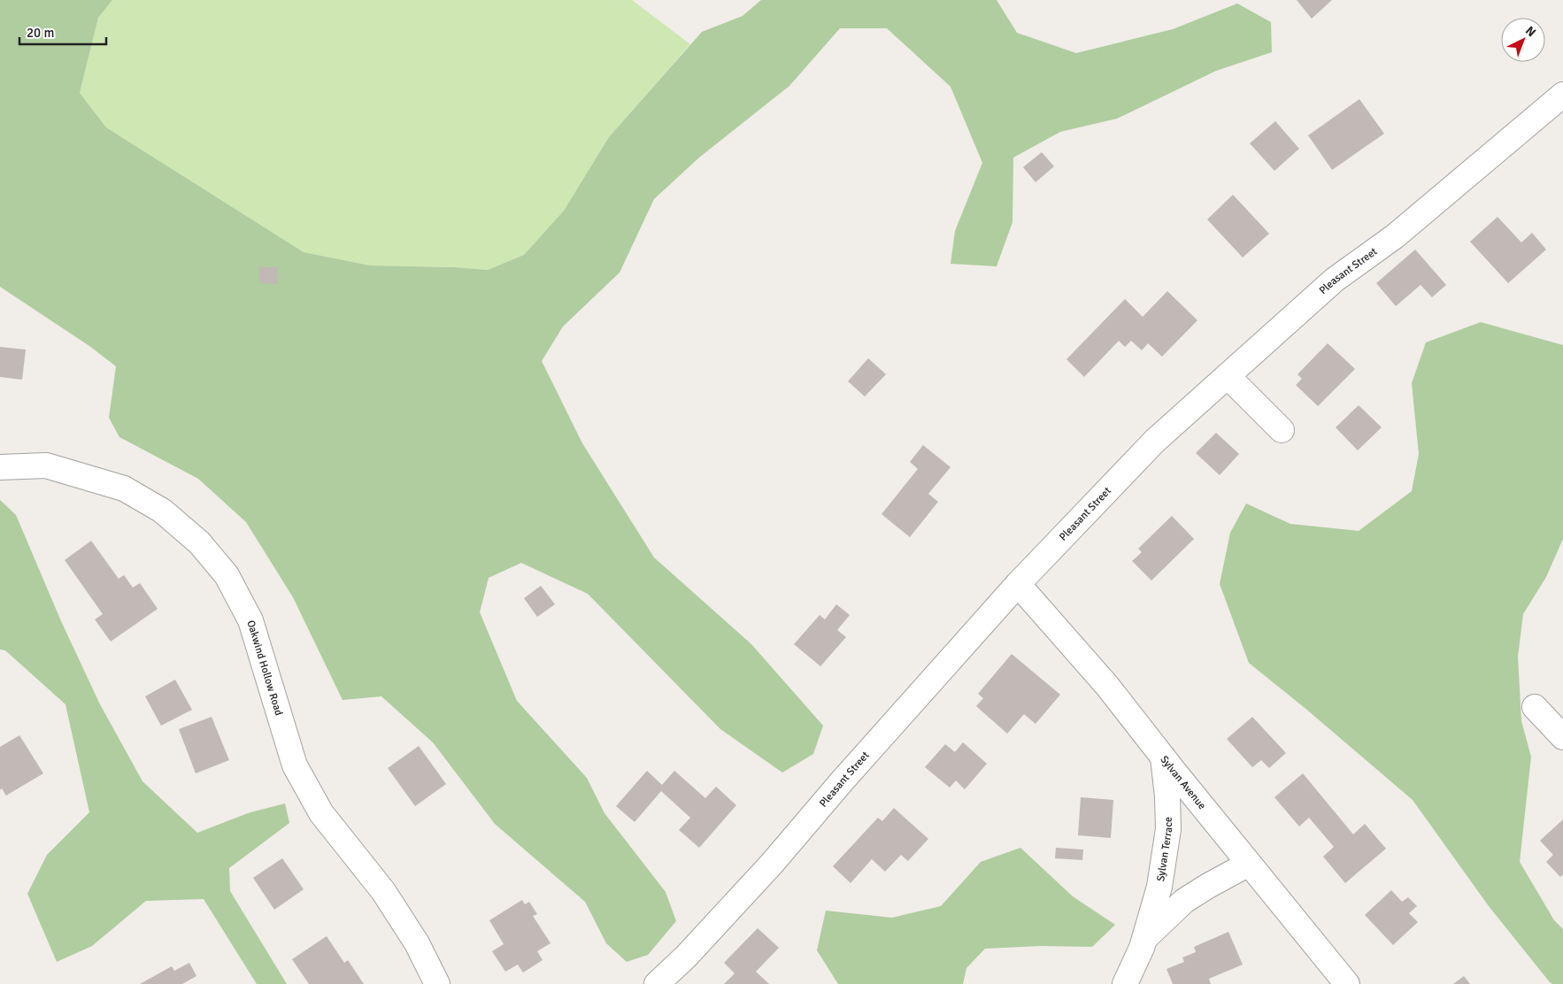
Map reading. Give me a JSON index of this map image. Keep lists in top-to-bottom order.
{
  "streets": {
    "street": [
      "Pleasant Street",
      "Oakwind Hollow Road",
      "Sylvan Avenue",
      "Sylvan Terrace"
    ]
  },
  "crossings": [
    ["Pleasant Street", "Sylvan Avenue"],
    ["Sylvan Avenue", "Sylvan Terrace"]
  ],
  "scale_bar": "20 m",
  "north": "top right"
}
